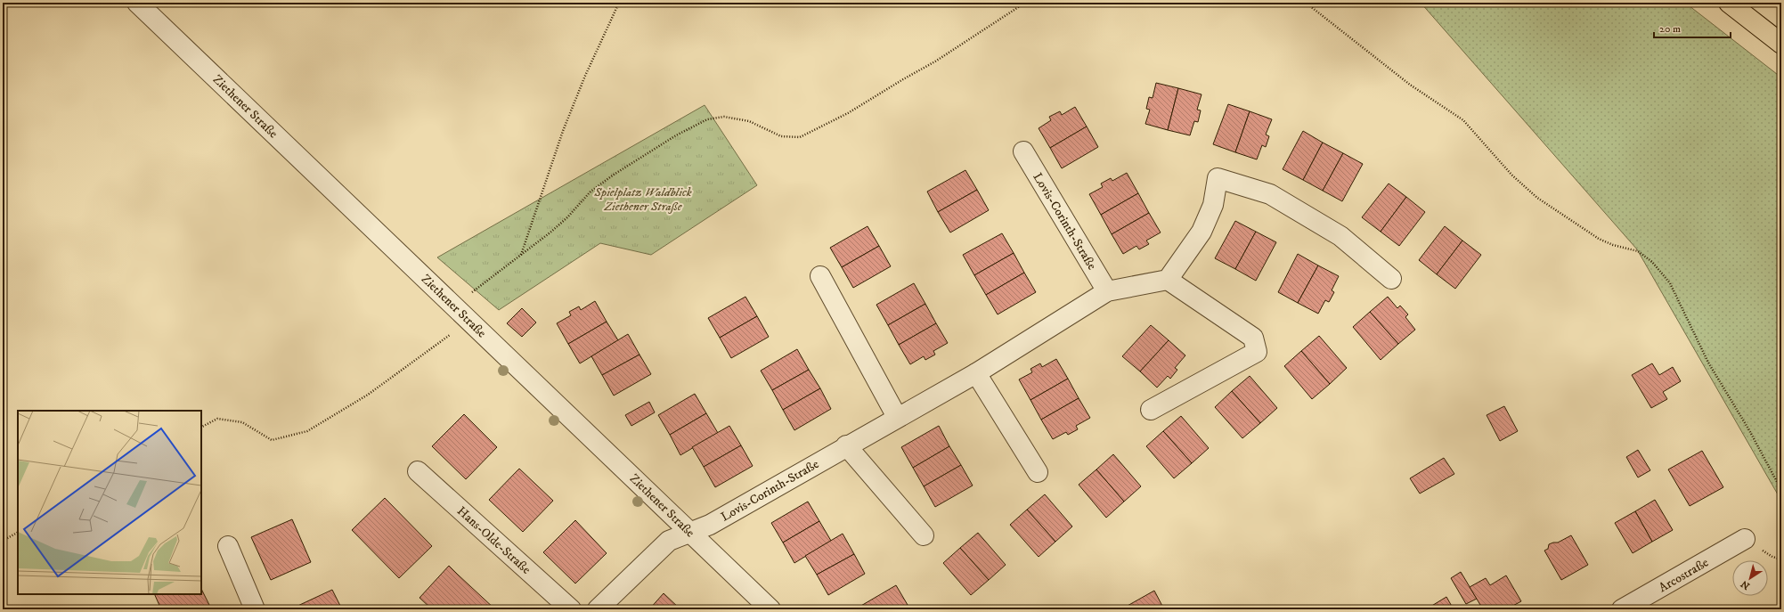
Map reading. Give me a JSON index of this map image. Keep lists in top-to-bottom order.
{
  "streets": {
    "street": [
      "Ziethener Straße",
      "Lovis-Corinth-Straße",
      "Hans-Olde-Straße",
      "Arcostraße"
    ]
  },
  "crossings": [
    ["Ziethener Straße", "Lovis-Corinth-Straße"]
  ],
  "parks": ["Spielplatz Waldblick Ziethener Straße"],
  "scale_bar": "20 m",
  "north": "bottom left"
}
